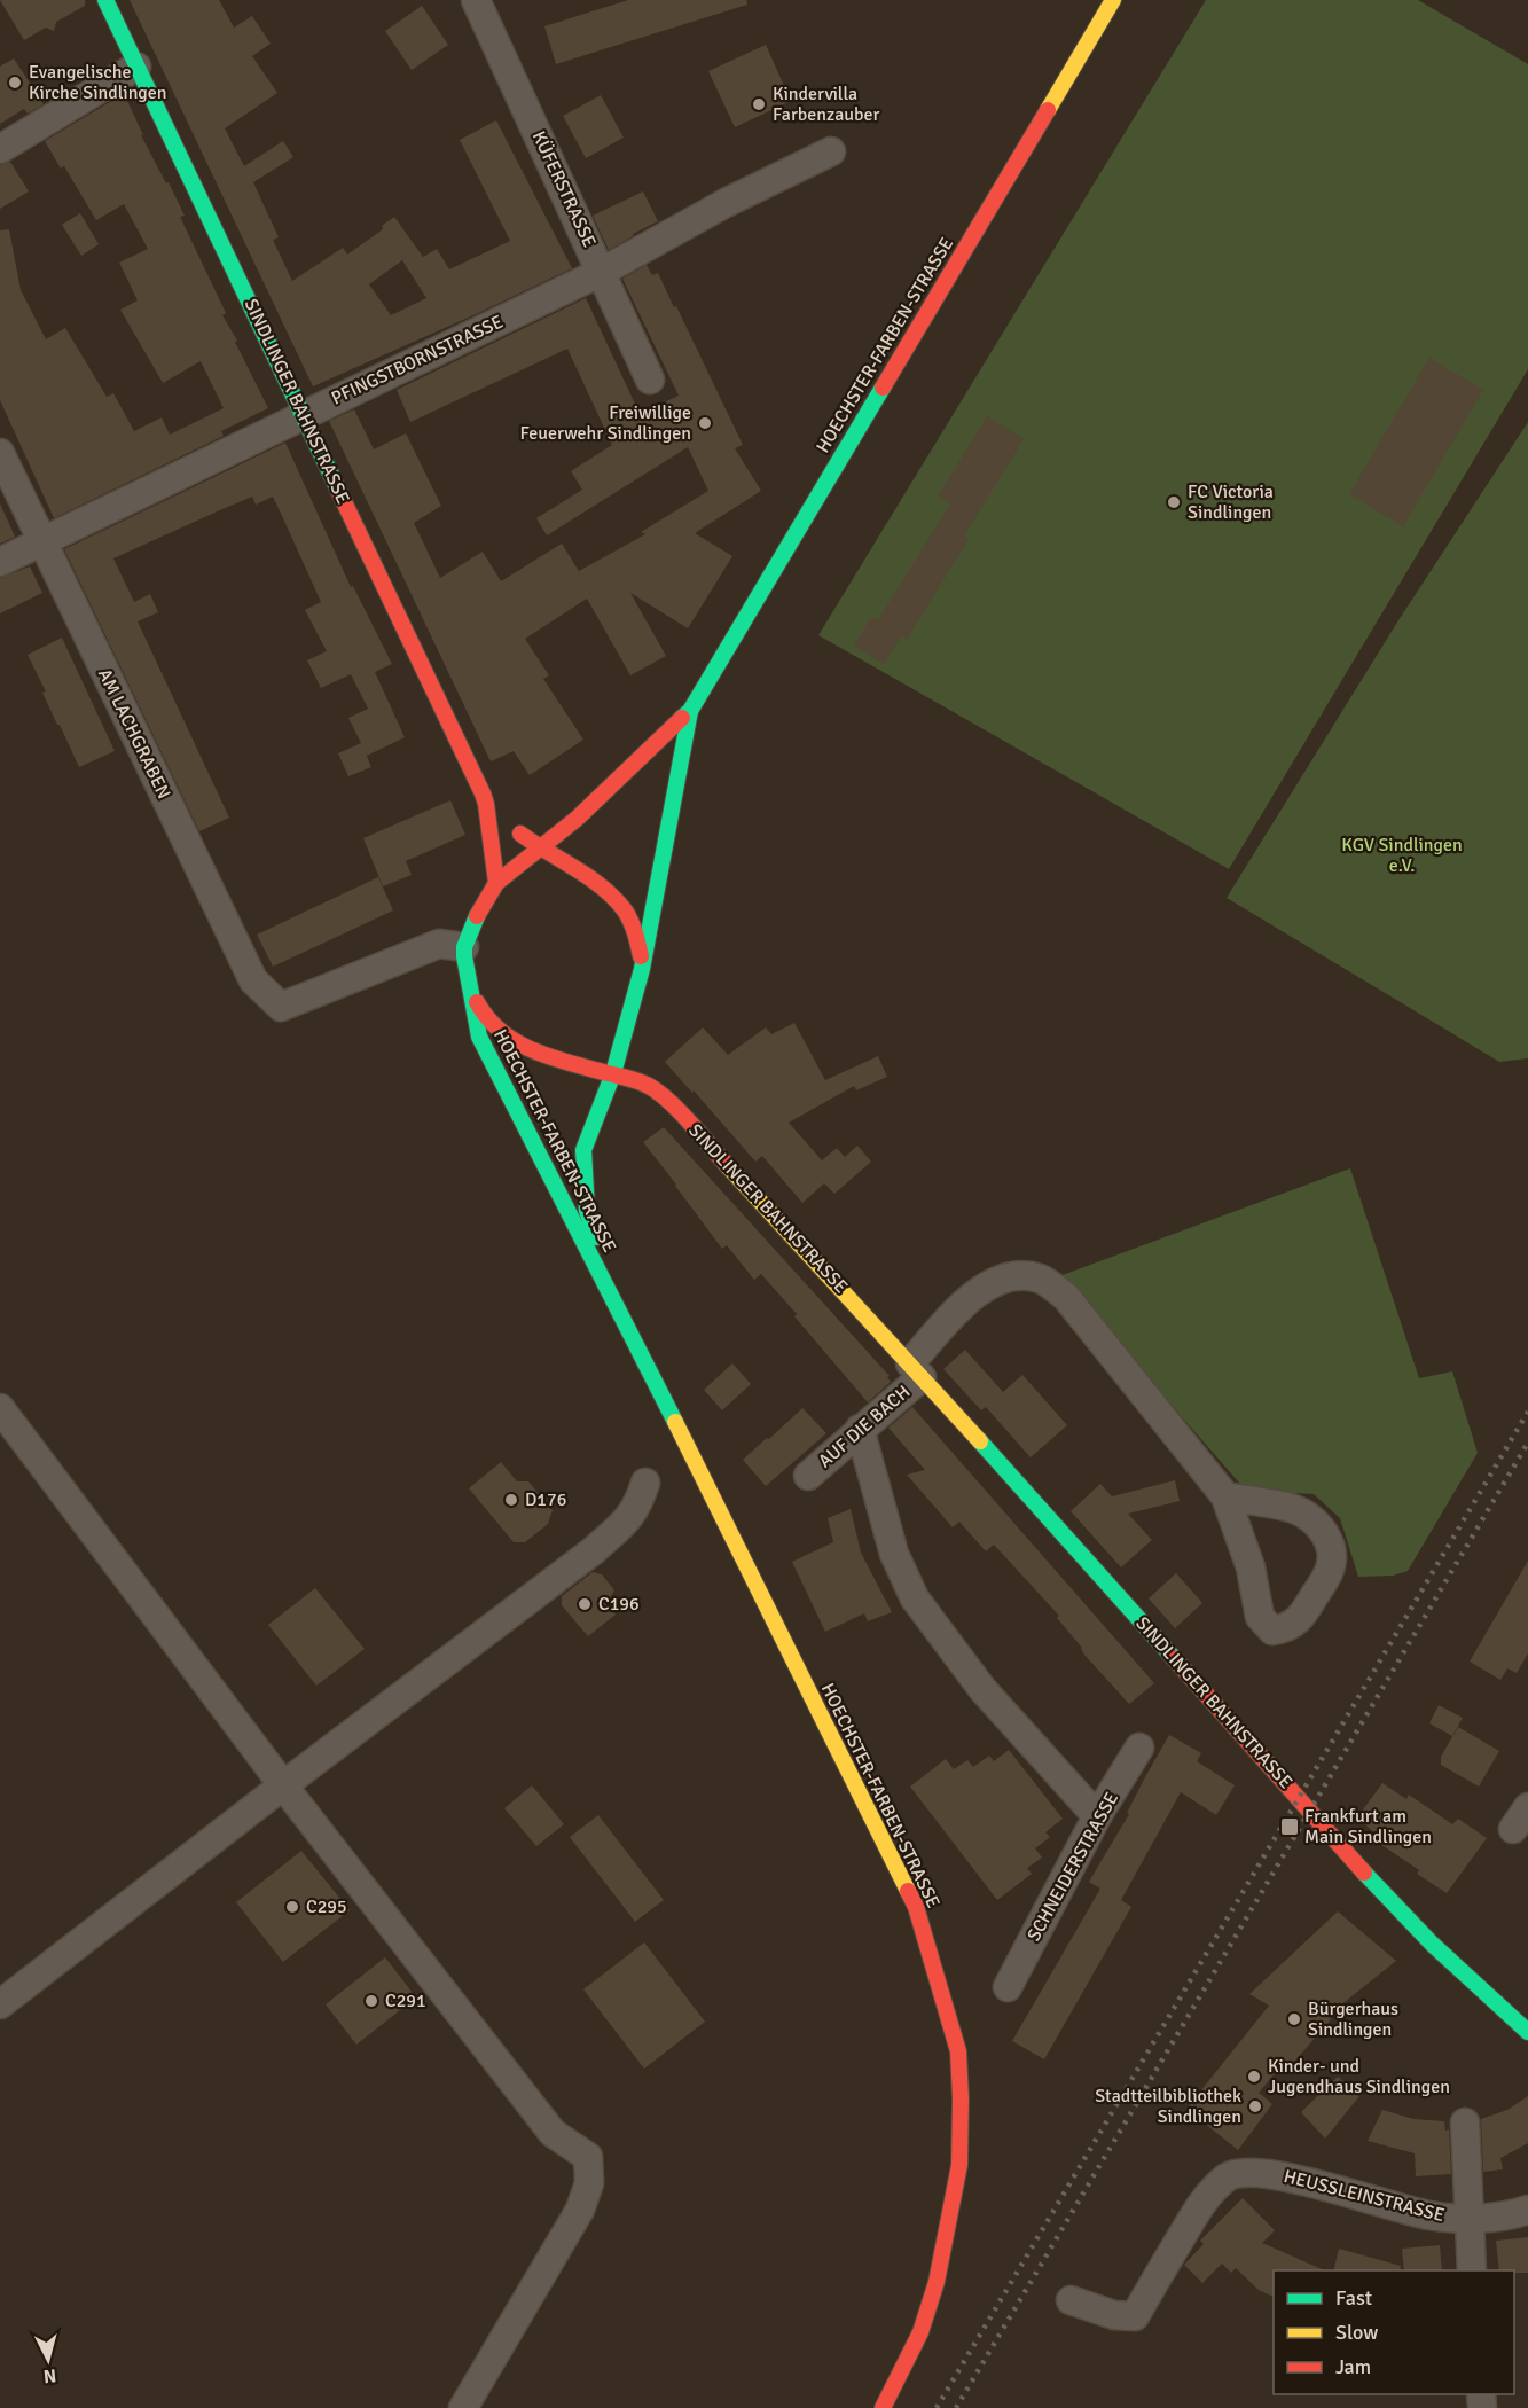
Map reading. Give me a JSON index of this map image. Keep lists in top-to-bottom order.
{
  "streets": {
    "main road": ["HOECHSTER-FARBEN-STRASSE", "SINDLINGER BAHNSTRASSE"],
    "street": [
      "KÜFERSTRASSE",
      "PFINGSTBORNSTRASSE",
      "AM LACHGRABEN",
      "AUF DIE BACH",
      "SCHNEIDERSTRASSE",
      "HEUSSLEINSTRASSE"
    ]
  },
  "crossings": [
    ["KÜFERSTRASSE", "PFINGSTBORNSTRASSE"],
    ["HOECHSTER-FARBEN-STRASSE", "SINDLINGER BAHNSTRASSE"],
    ["HOECHSTER-FARBEN-STRASSE", "AM LACHGRABEN"],
    ["PFINGSTBORNSTRASSE", "SINDLINGER BAHNSTRASSE"],
    ["PFINGSTBORNSTRASSE", "AM LACHGRABEN"],
    ["SINDLINGER BAHNSTRASSE", "AM LACHGRABEN"],
    ["SINDLINGER BAHNSTRASSE", "AUF DIE BACH"]
  ],
  "parks": ["KGV Sindlingen e.V."],
  "places": {
    "other": [
      "Evangelische Kirche Sindlingen",
      "Kindervilla Farbenzauber",
      "Freiwillige Feuerwehr Sindlingen",
      "FC Victoria Sindlingen",
      "D176",
      "C196",
      "C295",
      "C291",
      "Bürgerhaus Sindlingen",
      "Kinder- und Jugendhaus Sindlingen",
      "Stadtteilbibliothek Sindlingen"
    ],
    "transit": ["Frankfurt am Main Sindlingen"]
  },
  "legend": ["Fast", "Slow", "Jam"],
  "north": "bottom"
}
